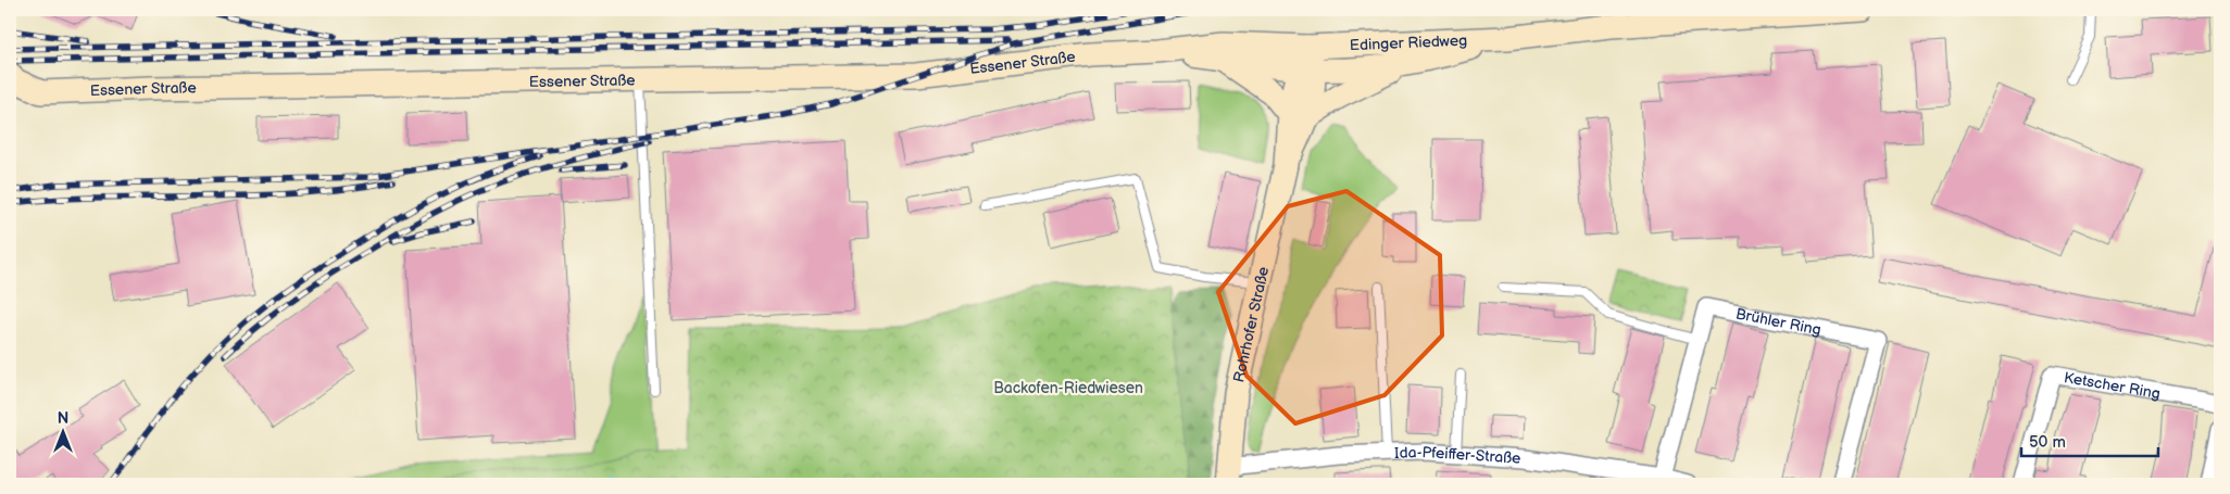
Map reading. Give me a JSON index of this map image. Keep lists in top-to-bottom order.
{
  "streets": {
    "street": [
      "Edinger Riedweg",
      "Essener Straße",
      "Brühler Ring",
      "Rohrhofer Straße",
      "Ketscher Ring",
      "Ida-Pfeiffer-Straße"
    ]
  },
  "crossings": [
    ["Edinger Riedweg", "Essener Straße"],
    ["Edinger Riedweg", "Rohrhofer Straße"],
    ["Essener Straße", "Rohrhofer Straße"],
    ["Brühler Ring", "Ida-Pfeiffer-Straße"],
    ["Rohrhofer Straße", "Ida-Pfeiffer-Straße"]
  ],
  "parks": ["Backofen-Riedwiesen"],
  "scale_bar": "50 m",
  "north": "top"
}
